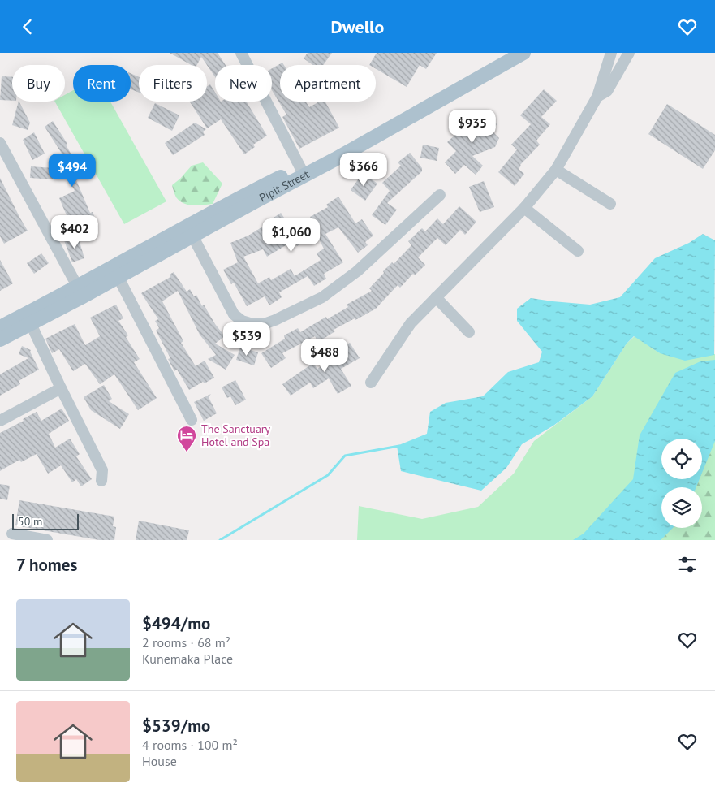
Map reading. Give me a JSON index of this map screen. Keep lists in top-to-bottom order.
{
  "streets": {
    "main road": ["Pipit Street"]
  },
  "places": {
    "hotel": ["The Sanctuary Hotel and Spa"]
  },
  "scale_bar": "50 m",
  "page": {
    "header": "Dwello",
    "chip": [
      "Buy",
      "Rent",
      "Filters",
      "New",
      "Apartment"
    ],
    "price": [
      "$935",
      "$366",
      "$494",
      "$402",
      "$1,060",
      "$539",
      "$488"
    ],
    "scale": "50 m",
    "heading": "7 homes",
    "list": [
      {
        "name": "$494/mo",
        "note": "2 rooms · 68 m² · Kunemaka Place"
      },
      {
        "name": "$539/mo",
        "note": "4 rooms · 100 m² · House"
      }
    ]
  }
}
